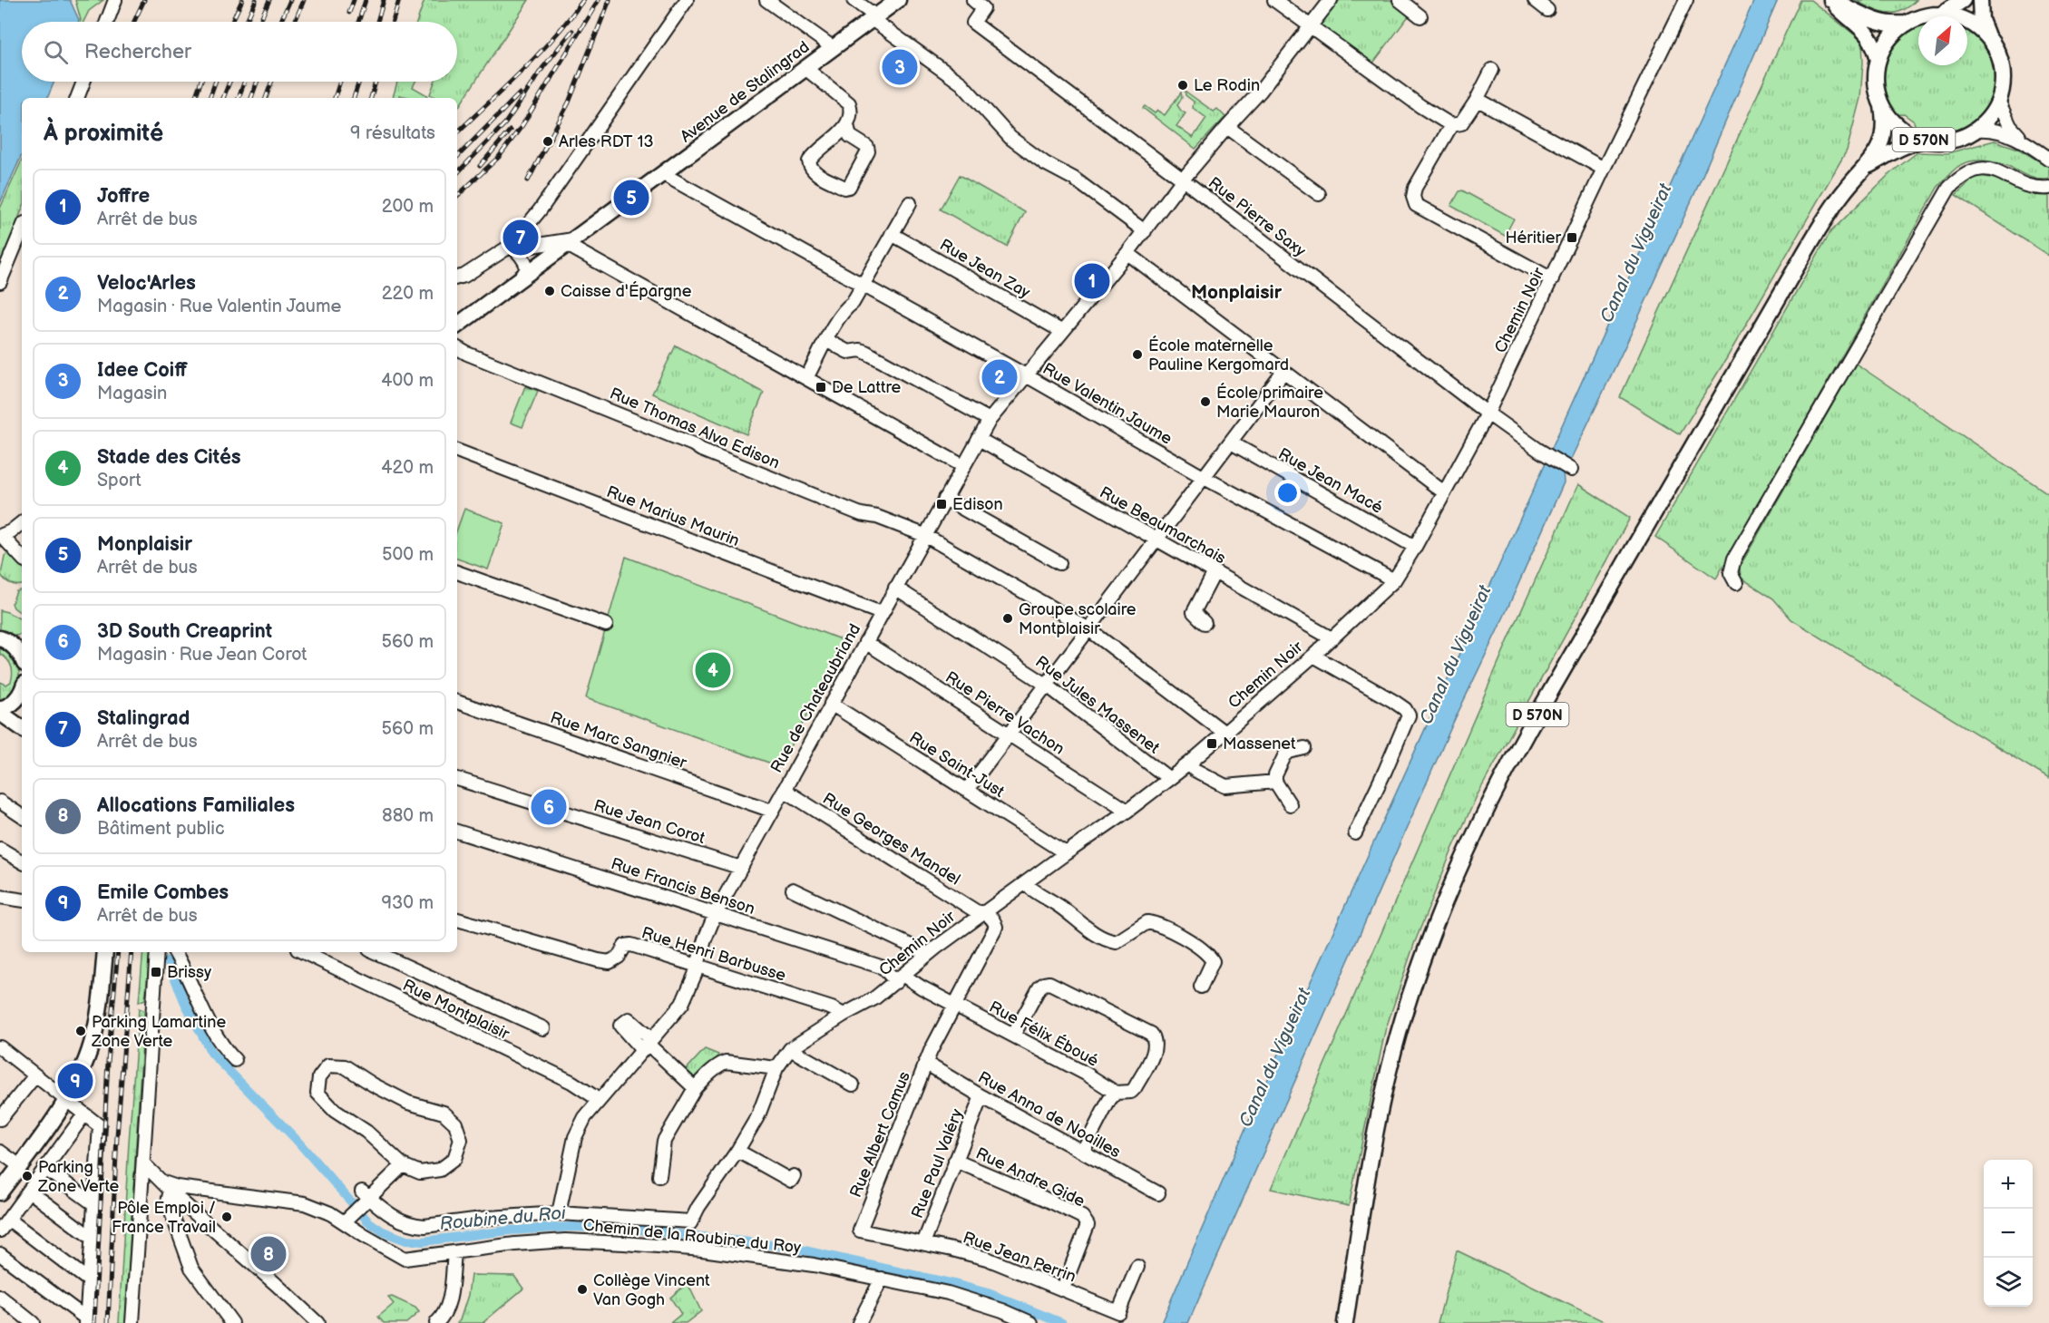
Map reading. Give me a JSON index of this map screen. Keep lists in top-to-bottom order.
{
  "streets": {
    "main road": ["Avenue de Stalingrad", "D 570N"],
    "street": [
      "Rue Pierre Saxy",
      "Rue Jean Zay",
      "Chemin Noir",
      "Rue Valentin Jaume",
      "Rue Thomas Alva Edison",
      "Rue Jean Macé",
      "Rue Marius Maurin",
      "Rue Beaumarchais",
      "Rue de Chateaubriand",
      "Rue Jules Massenet",
      "Rue Pierre Vachon",
      "Rue Marc Sangnier",
      "Rue Saint-Just",
      "Rue Jean Corot",
      "Rue Georges Mandel",
      "Rue Francis Benson",
      "Rue Henri Barbusse",
      "Rue Montplaisir",
      "Rue Félix Éboué",
      "Rue Anna de Noailles",
      "Rue Albert Camus",
      "Rue Paul Valéry",
      "Rue Andre Gide",
      "Chemin de la Roubine du Roy",
      "Rue Jean Perrin"
    ]
  },
  "crossings": [
    ["Avenue de Stalingrad", "Rue Valentin Jaume"],
    ["Rue Pierre Saxy", "Chemin Noir"],
    ["Rue Pierre Saxy", "Rue de Chateaubriand"],
    ["Rue Jean Zay", "Rue de Chateaubriand"],
    ["Chemin Noir", "Rue Valentin Jaume"],
    ["Chemin Noir", "Rue Thomas Alva Edison"],
    ["Chemin Noir", "Rue Jean Macé"],
    ["Chemin Noir", "Rue Beaumarchais"],
    ["Chemin Noir", "Rue de Chateaubriand"],
    ["Chemin Noir", "Rue Jules Massenet"],
    ["Chemin Noir", "Rue Pierre Vachon"],
    ["Chemin Noir", "Rue Saint-Just"],
    ["Chemin Noir", "Rue Georges Mandel"],
    ["Chemin Noir", "Rue Francis Benson"],
    ["Chemin Noir", "Rue Henri Barbusse"],
    ["Chemin Noir", "Rue Albert Camus"],
    ["Rue Valentin Jaume", "Rue de Chateaubriand"],
    ["Rue Thomas Alva Edison", "Rue de Chateaubriand"],
    ["Rue Marius Maurin", "Rue de Chateaubriand"],
    ["Rue Beaumarchais", "Rue de Chateaubriand"],
    ["Rue de Chateaubriand", "Rue Jules Massenet"],
    ["Rue de Chateaubriand", "Rue Pierre Vachon"],
    ["Rue de Chateaubriand", "Rue Marc Sangnier"],
    ["Rue de Chateaubriand", "Rue Saint-Just"],
    ["Rue de Chateaubriand", "Rue Jean Corot"],
    ["Rue de Chateaubriand", "Rue Georges Mandel"],
    ["Rue de Chateaubriand", "Rue Francis Benson"],
    ["Rue de Chateaubriand", "Rue Henri Barbusse"],
    ["Rue de Chateaubriand", "Rue Montplaisir"],
    ["Rue Georges Mandel", "Rue Albert Camus"],
    ["Rue Francis Benson", "Rue Félix Éboué"],
    ["Rue Francis Benson", "Rue Albert Camus"],
    ["Rue Félix Éboué", "Rue Albert Camus"],
    ["Rue Anna de Noailles", "Rue Albert Camus"],
    ["Rue Anna de Noailles", "Rue Paul Valéry"],
    ["Rue Albert Camus", "Rue Jean Perrin"],
    ["Rue Paul Valéry", "Rue Andre Gide"],
    ["Rue Paul Valéry", "Rue Jean Perrin"],
    ["Rue Andre Gide", "Rue Jean Perrin"]
  ],
  "districts": ["Monplaisir"],
  "water": ["Canal du Vigueirat", "Roubine du Roi"],
  "places": {
    "other": [
      "Le Rodin",
      "Arles RDT 13",
      "Caisse d'Épargne",
      "École maternelle Pauline Kergomard",
      "École primaire Marie Mauron",
      "Groupe scolaire Montplaisir",
      "Parking Lamartine Zone Verte",
      "Parking Zone Verte",
      "Pôle Emploi / France Travail",
      "Collège Vincent Van Gogh"
    ],
    "transit": [
      "Héritier",
      "De Lattre",
      "Edison",
      "Massenet",
      "Brissy"
    ]
  },
  "north": "top right",
  "page": {
    "search": "Rechercher",
    "pins": [
      "3",
      "5",
      "7",
      "1",
      "2",
      "4",
      "6",
      "9",
      "8"
    ],
    "heading": ["À proximité", "9 résultats"],
    "list": [
      {
        "mark": "1",
        "name": "Joffre",
        "note": "Arrêt de bus",
        "value": "200 m"
      },
      {
        "mark": "2",
        "name": "Veloc'Arles",
        "note": "Magasin · Rue Valentin Jaume",
        "value": "220 m"
      },
      {
        "mark": "3",
        "name": "Idee Coiff",
        "note": "Magasin",
        "value": "400 m"
      },
      {
        "mark": "4",
        "name": "Stade des Cités",
        "note": "Sport",
        "value": "420 m"
      },
      {
        "mark": "5",
        "name": "Monplaisir",
        "note": "Arrêt de bus",
        "value": "500 m"
      },
      {
        "mark": "6",
        "name": "3D South Creaprint",
        "note": "Magasin · Rue Jean Corot",
        "value": "560 m"
      },
      {
        "mark": "7",
        "name": "Stalingrad",
        "note": "Arrêt de bus",
        "value": "560 m"
      },
      {
        "mark": "8",
        "name": "Allocations Familiales",
        "note": "Bâtiment public",
        "value": "880 m"
      },
      {
        "mark": "9",
        "name": "Emile Combes",
        "note": "Arrêt de bus",
        "value": "930 m"
      }
    ],
    "map_buttons": ["+", "−"]
  }
}
